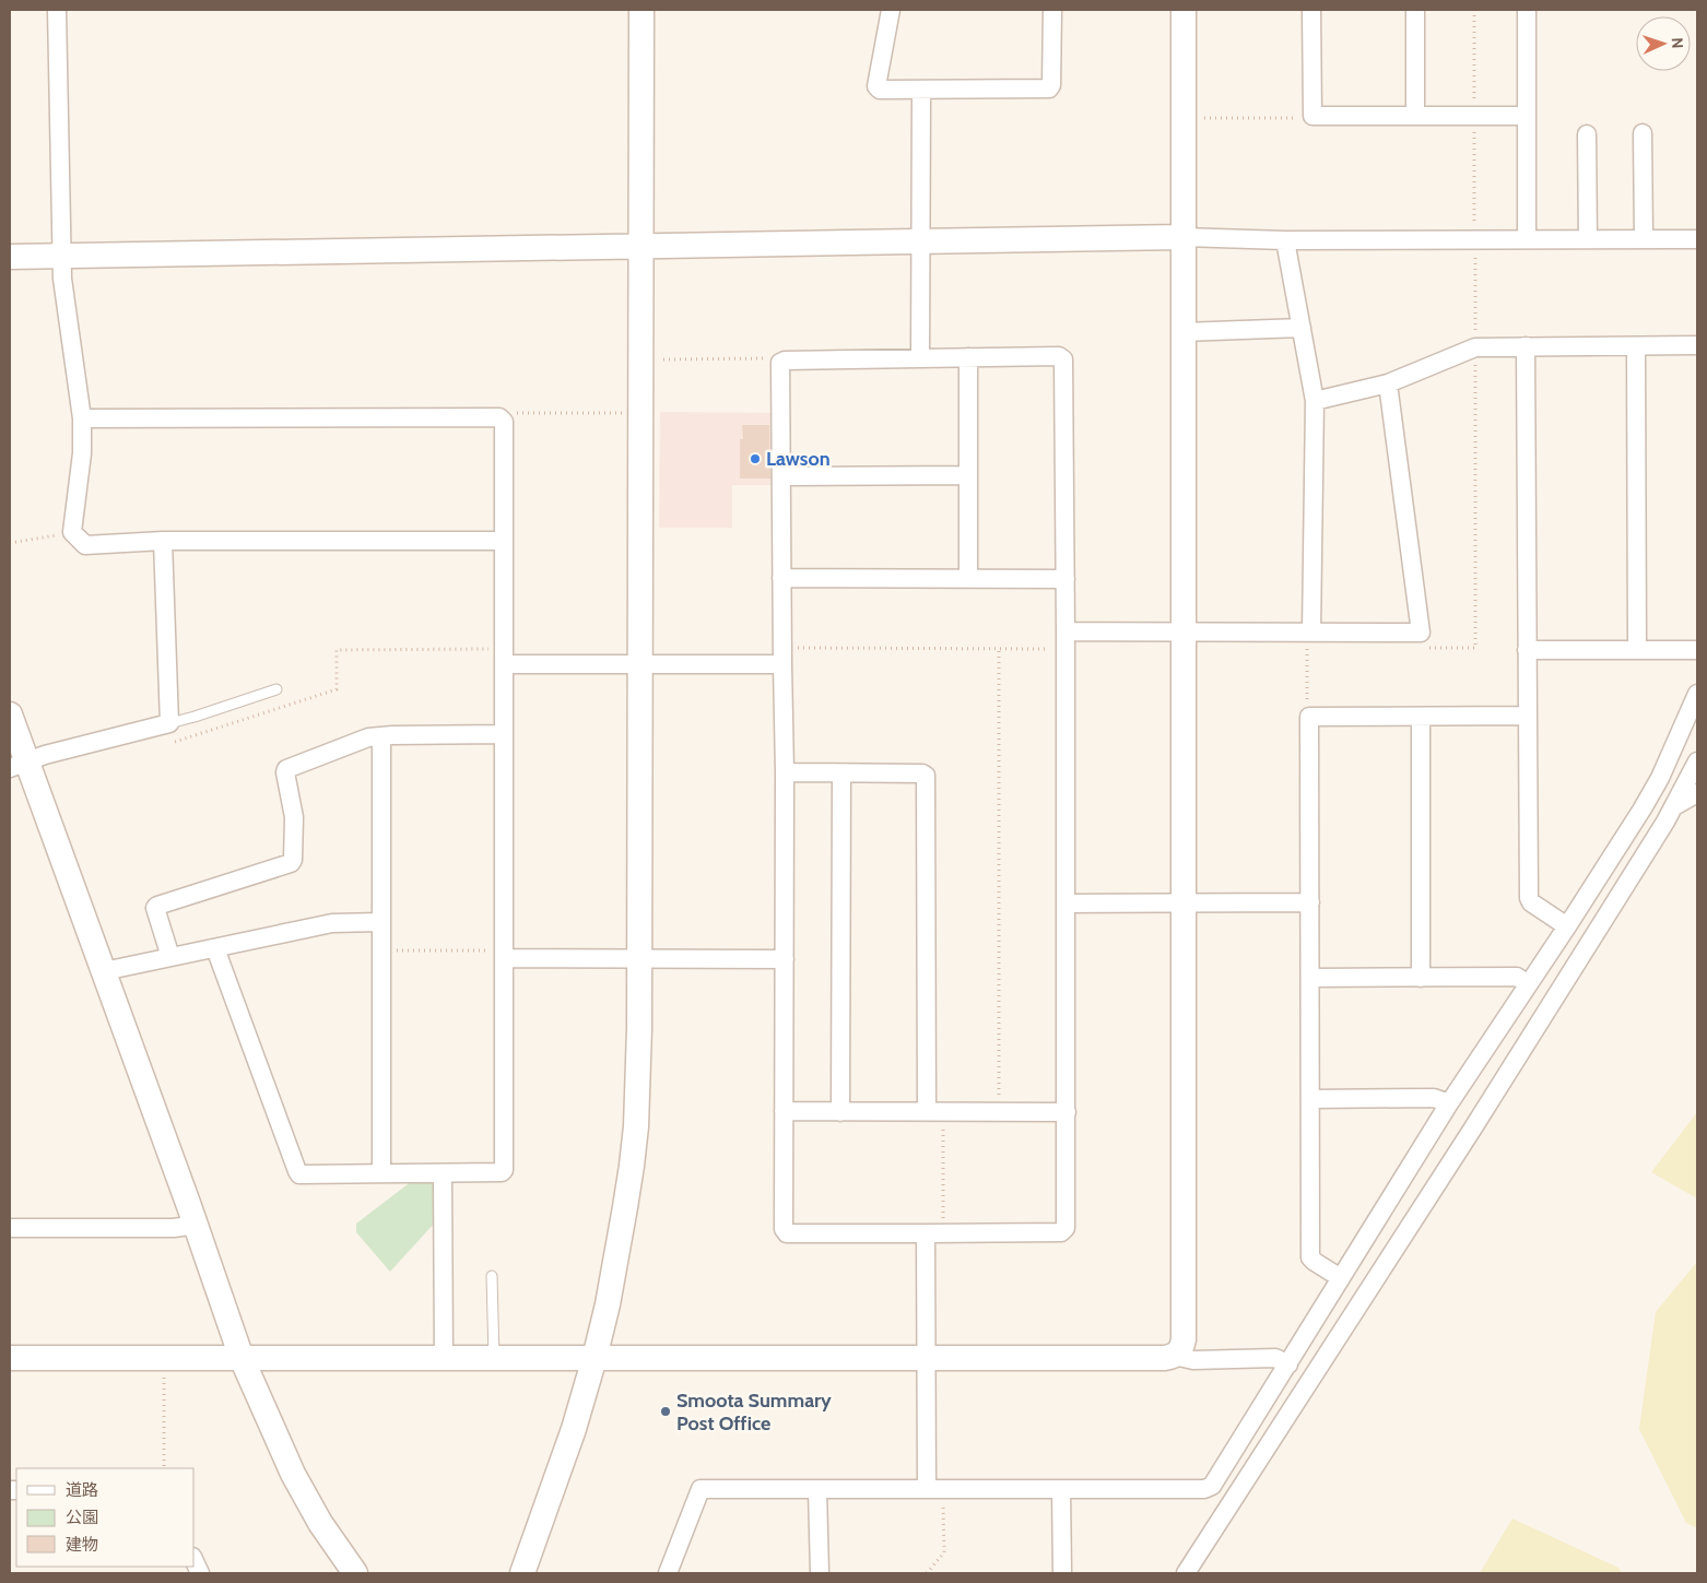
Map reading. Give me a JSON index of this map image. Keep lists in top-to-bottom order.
{
  "places": ["Lawson", "Smoota Summary Post Office"],
  "legend": ["道路", "公園", "建物"],
  "north": "right"
}
